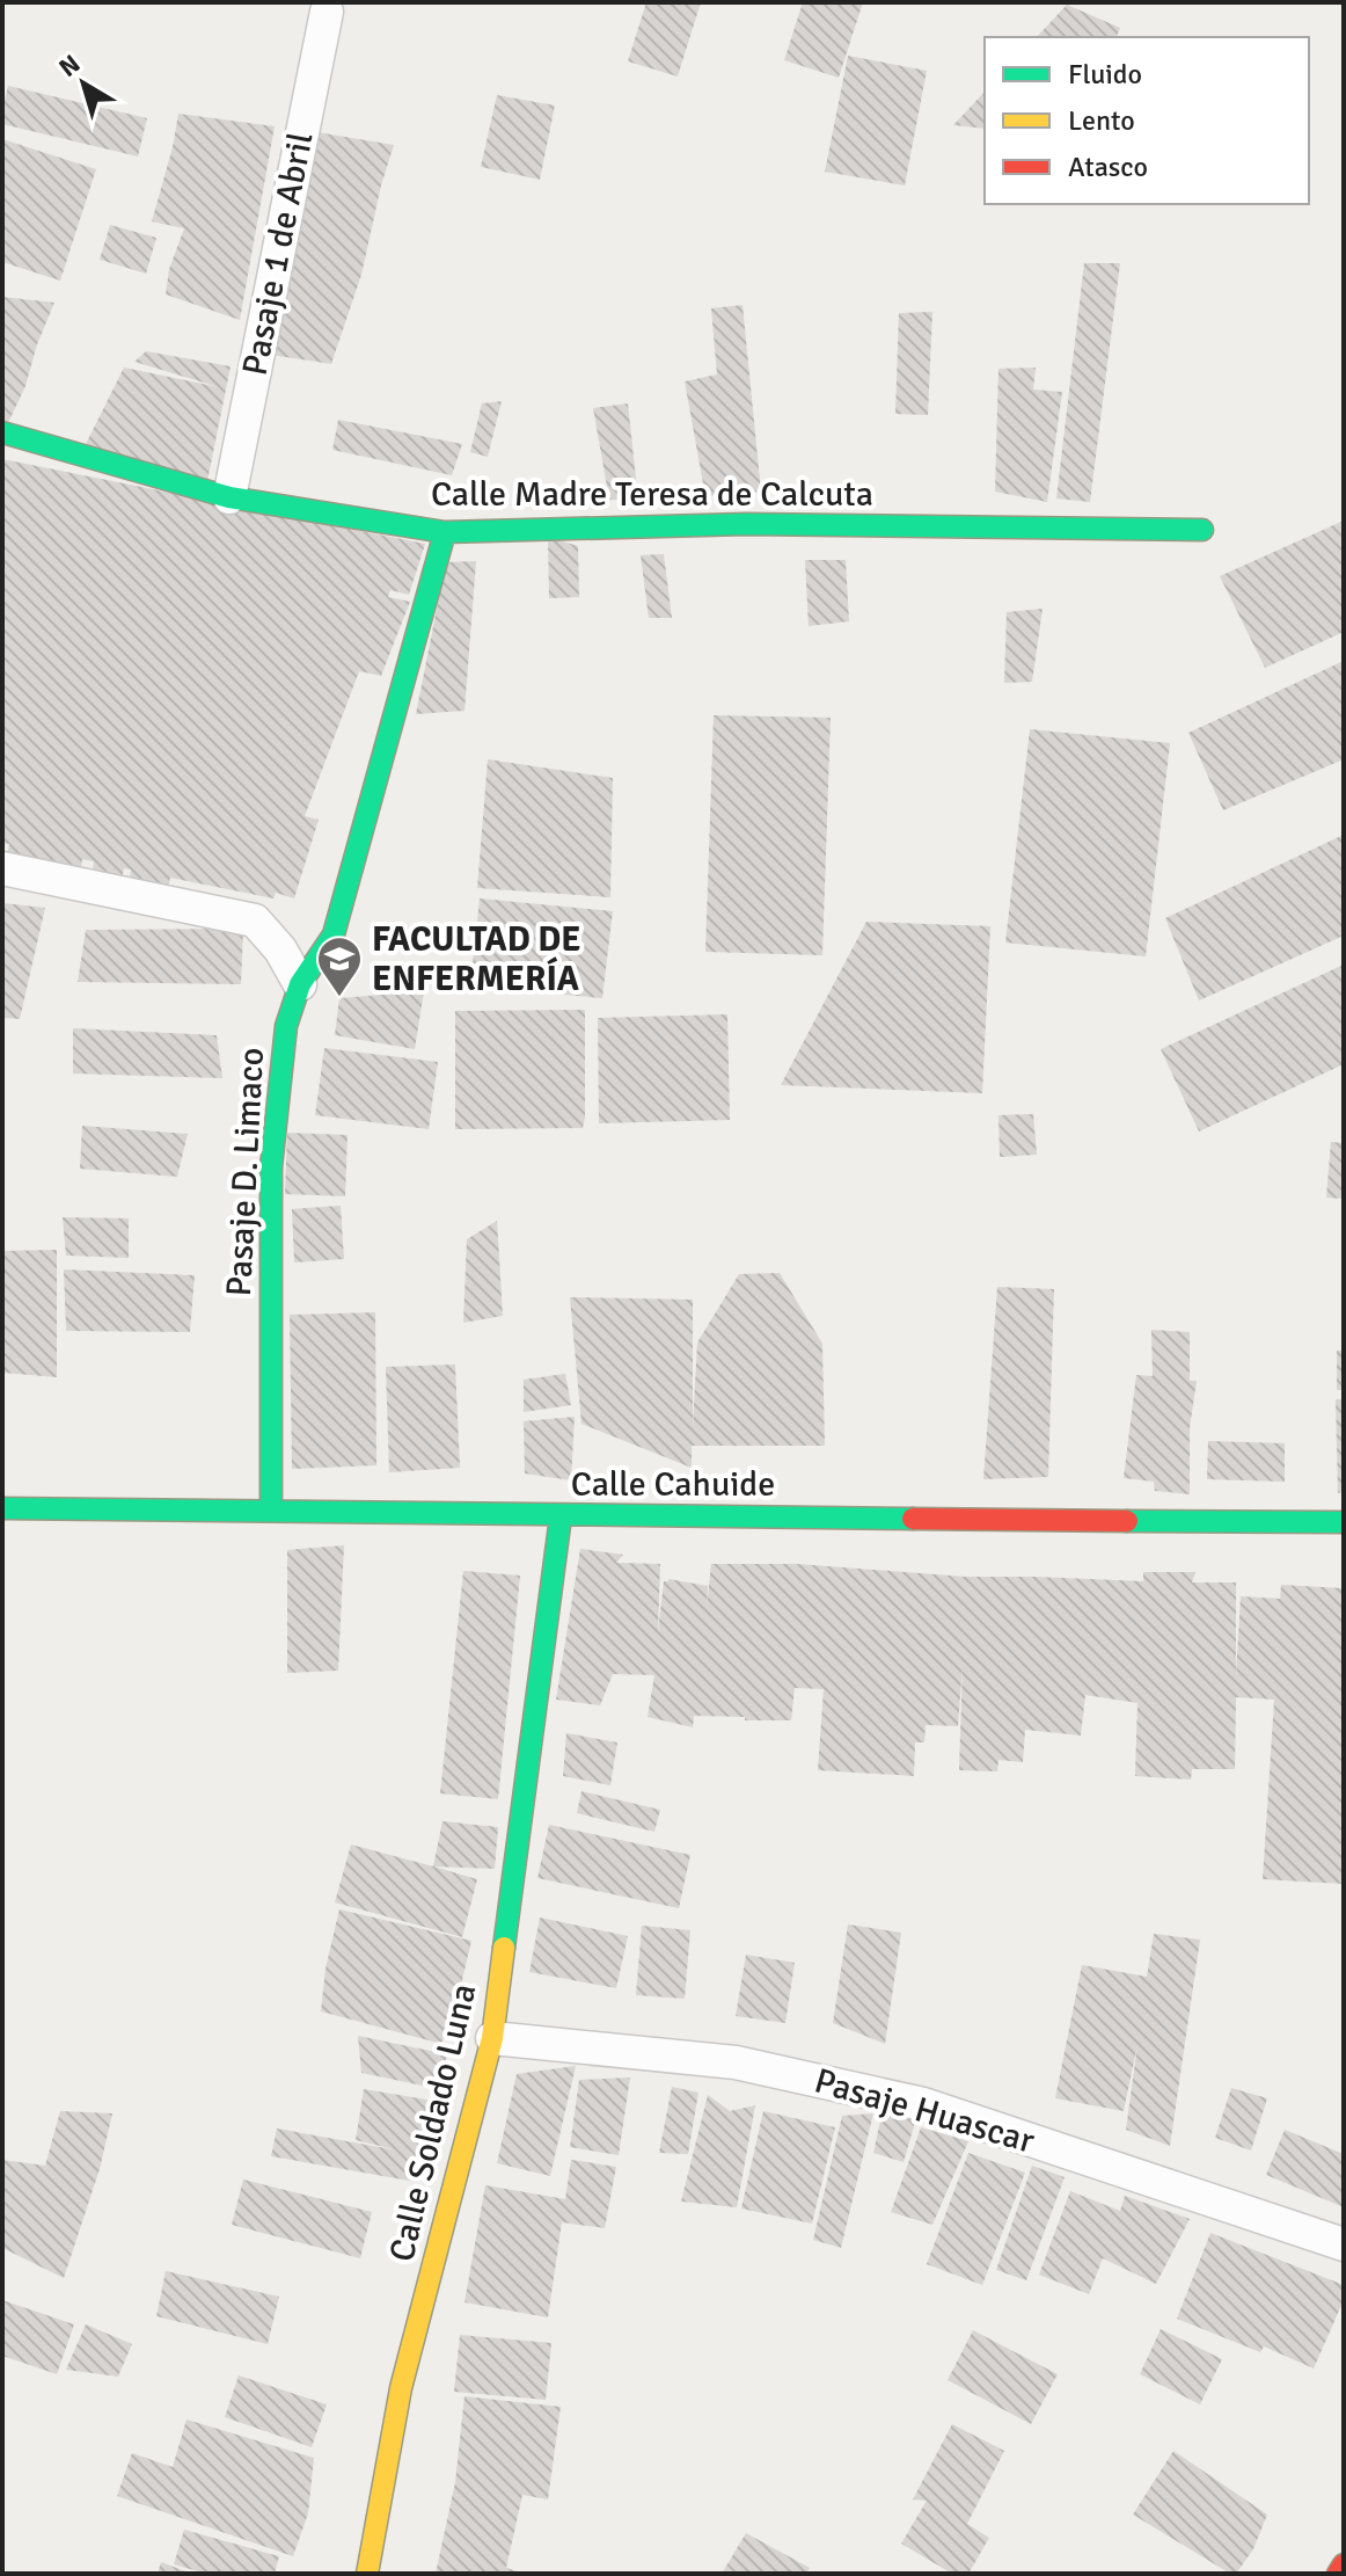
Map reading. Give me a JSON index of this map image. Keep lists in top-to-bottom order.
{
  "streets": {
    "street": [
      "Calle Madre Teresa de Calcuta",
      "Pasaje D. Limaco",
      "Calle Cahuide",
      "Calle Soldado Luna"
    ],
    "lane": ["Pasaje 1 de Abril", "Pasaje Huascar"]
  },
  "crossings": [
    ["Pasaje 1 de Abril", "Calle Madre Teresa de Calcuta"],
    ["Calle Madre Teresa de Calcuta", "Pasaje D. Limaco"],
    ["Pasaje D. Limaco", "Calle Cahuide"],
    ["Calle Cahuide", "Calle Soldado Luna"],
    ["Pasaje Huascar", "Calle Soldado Luna"]
  ],
  "places": {
    "school or university": ["FACULTAD DE ENFERMERÍA"]
  },
  "legend": ["Fluido", "Lento", "Atasco"],
  "north": "top left"
}
